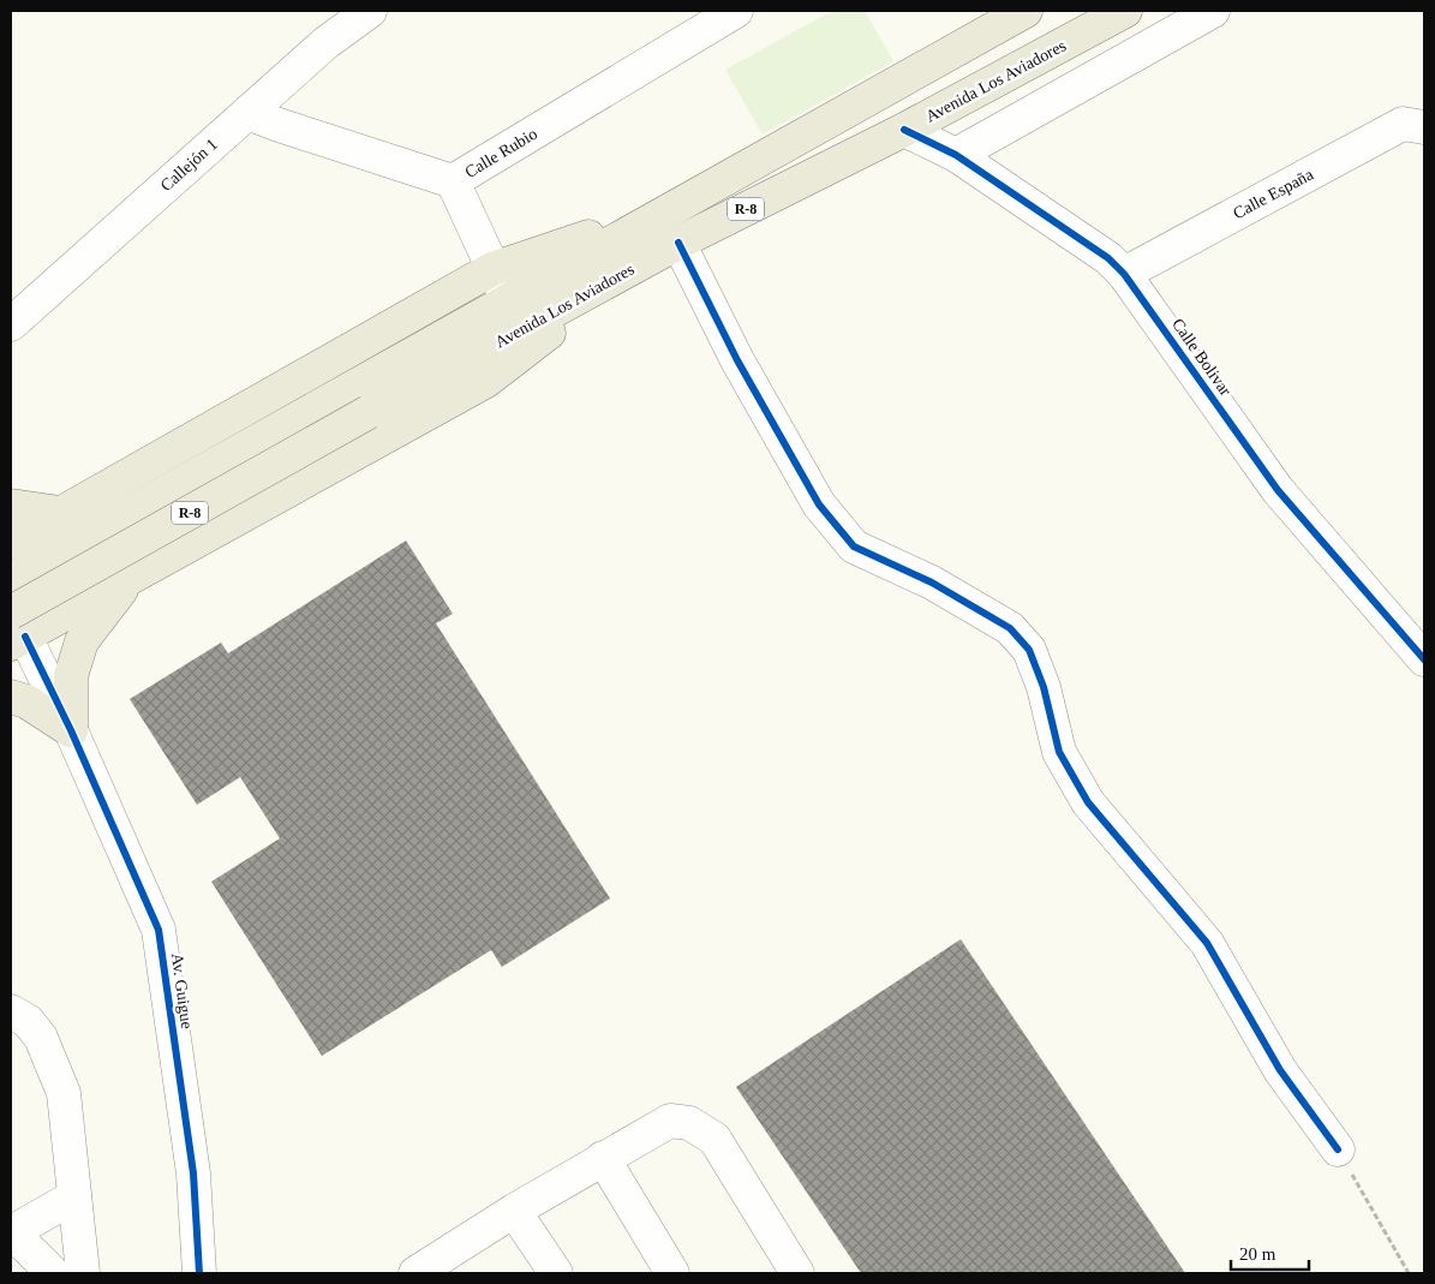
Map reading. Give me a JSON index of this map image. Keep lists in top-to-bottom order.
{
  "streets": {
    "main road": ["Avenida Los Aviadores", "R-8"],
    "street": [
      "Calle Rubio",
      "Callejón 1",
      "Calle España",
      "Calle Bolivar",
      "Av. Guigue"
    ]
  },
  "crossings": [
    ["Avenida Los Aviadores", "R-8"],
    ["Avenida Los Aviadores", "Calle Bolivar"],
    ["Avenida Los Aviadores", "Av. Guigue"],
    ["Calle Rubio", "Callejón 1"],
    ["Calle España", "Calle Bolivar"],
    ["R-8", "Av. Guigue"]
  ],
  "scale_bar": "20 m"
}
